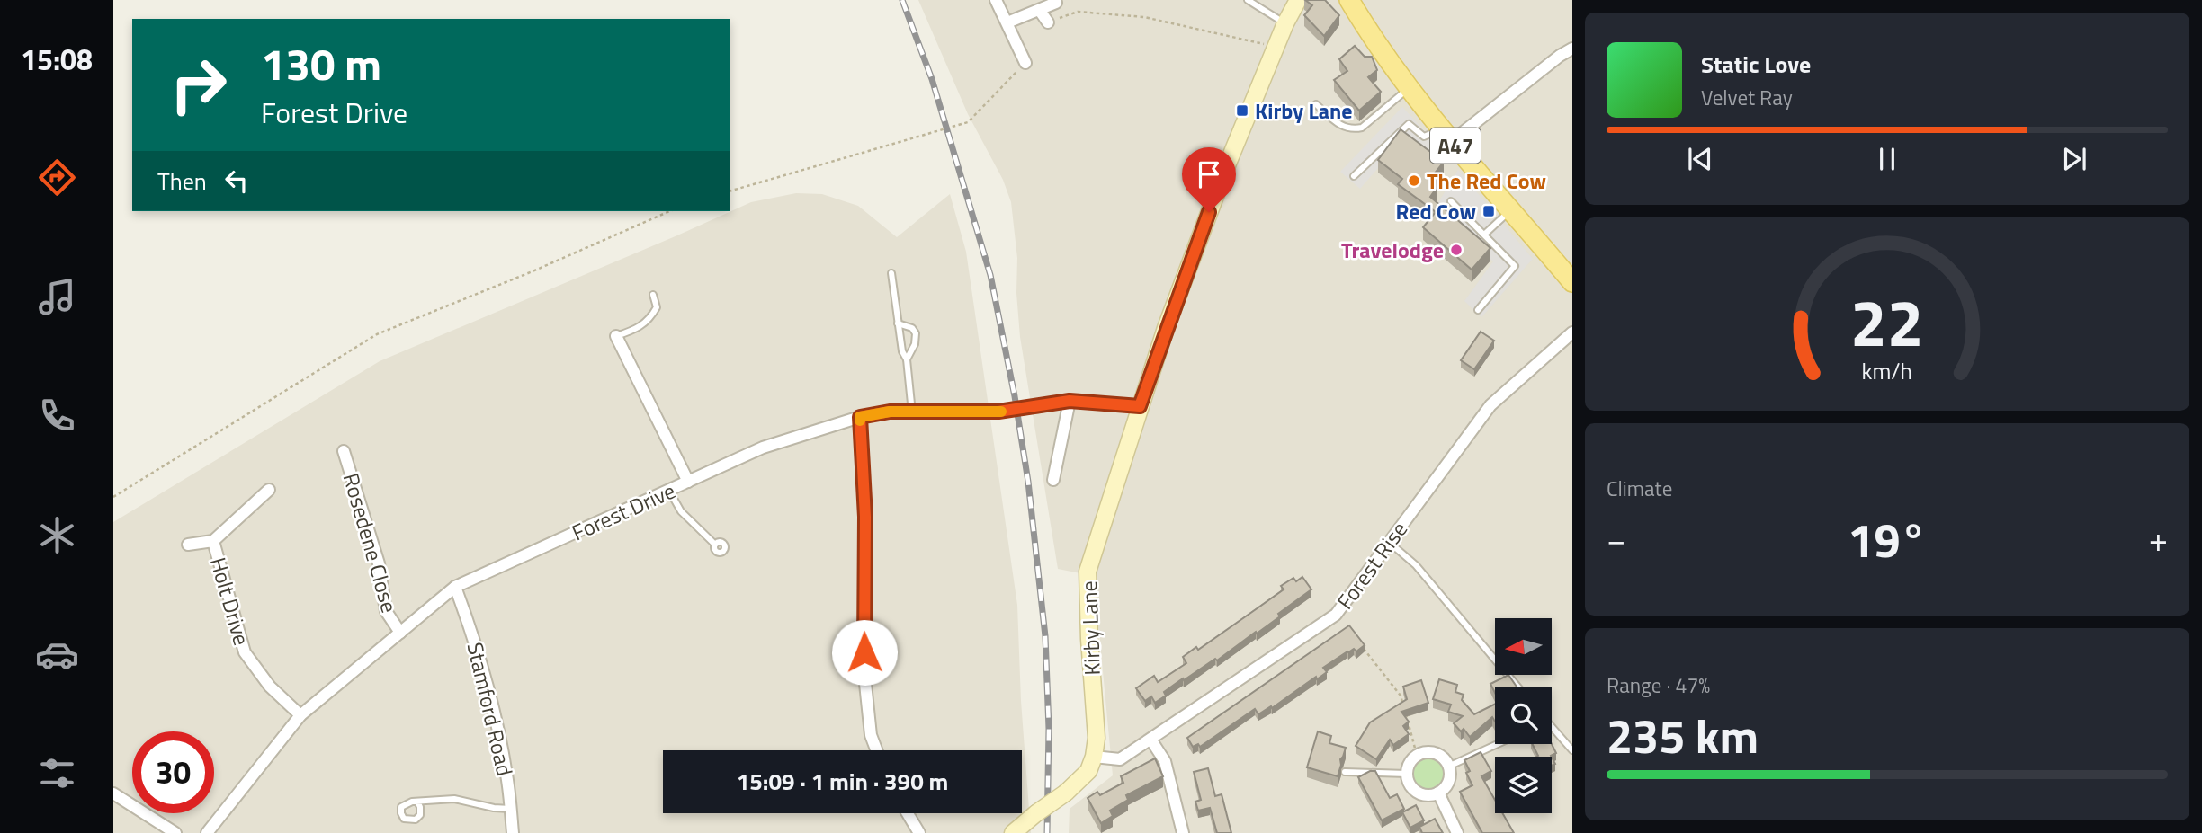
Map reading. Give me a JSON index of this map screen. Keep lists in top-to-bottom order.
{
  "streets": {
    "main road": ["A47"],
    "street": [
      "Forest Drive",
      "Rosedene Close",
      "Forest Rise",
      "Holt Drive",
      "Kirby Lane",
      "Stamford Road"
    ]
  },
  "crossings": [
    ["Forest Drive", "Rosedene Close"],
    ["Forest Drive", "Holt Drive"],
    ["Forest Drive", "Kirby Lane"],
    ["Forest Drive", "Stamford Road"],
    ["Forest Rise", "Kirby Lane"]
  ],
  "places": {
    "transit": ["Kirby Lane", "Red Cow"],
    "other": ["The Red Cow", "Travelodge"]
  },
  "north": "left",
  "page": {
    "tabs": "15:08",
    "turn": ["130 m", "Forest Drive"],
    "song": ["Static Love", "Velvet Ray"],
    "then": "Then",
    "tile": [
      "Climate",
      ["Range · 47%", "235 km"]
    ],
    "heat": ["−", "19°", "+"],
    "limit": "30",
    "trip": "15:09 · 1 min · 390 m",
    "gauge": ["22", "km/h"]
  }
}
